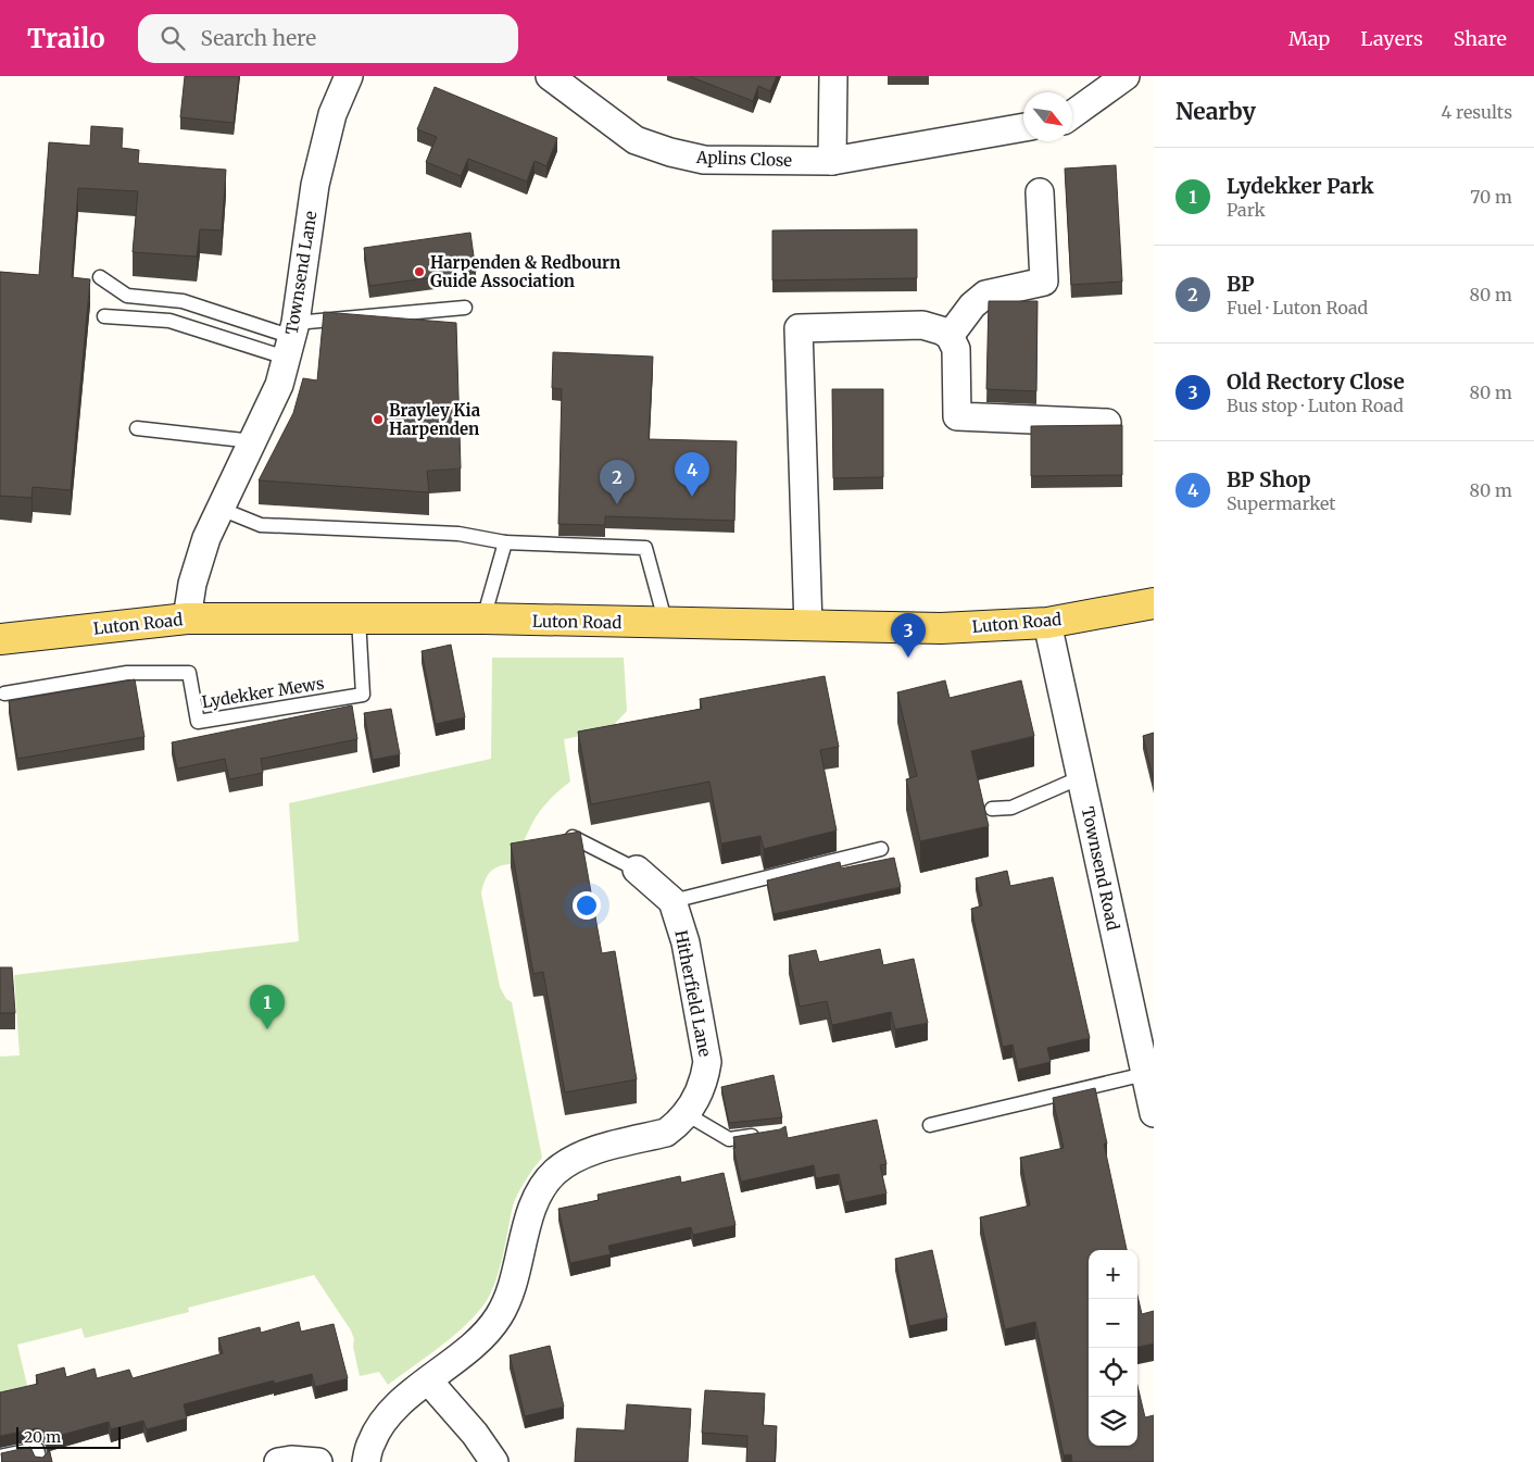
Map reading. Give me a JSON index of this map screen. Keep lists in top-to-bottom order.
{
  "streets": {
    "main road": ["Luton Road"],
    "street": [
      "Aplins Close",
      "Townsend Lane",
      "Townsend Road",
      "Hitherfield Lane"
    ],
    "lane": ["Lydekker Mews"]
  },
  "crossings": [
    ["Townsend Lane", "Luton Road"],
    ["Luton Road", "Lydekker Mews"],
    ["Luton Road", "Townsend Road"]
  ],
  "places": ["Harpenden & Redbourn Guide Association", "Brayley Kia Harpenden"],
  "scale_bar": "20 m",
  "north": "bottom right",
  "page": {
    "header": "Trailo",
    "search": "Search here",
    "nav": ["Map", "Layers", "Share"],
    "heading": ["Nearby", "4 results"],
    "list": [
      {
        "mark": "1",
        "name": "Lydekker Park",
        "note": "Park",
        "value": "70 m"
      },
      {
        "mark": "2",
        "name": "BP",
        "note": "Fuel · Luton Road",
        "value": "80 m"
      },
      {
        "mark": "3",
        "name": "Old Rectory Close",
        "note": "Bus stop · Luton Road",
        "value": "80 m"
      },
      {
        "mark": "4",
        "name": "BP Shop",
        "note": "Supermarket",
        "value": "80 m"
      }
    ],
    "pins": [
      "4",
      "2",
      "3",
      "1"
    ],
    "map_buttons": ["+", "−"],
    "scale": "20 m"
  }
}
